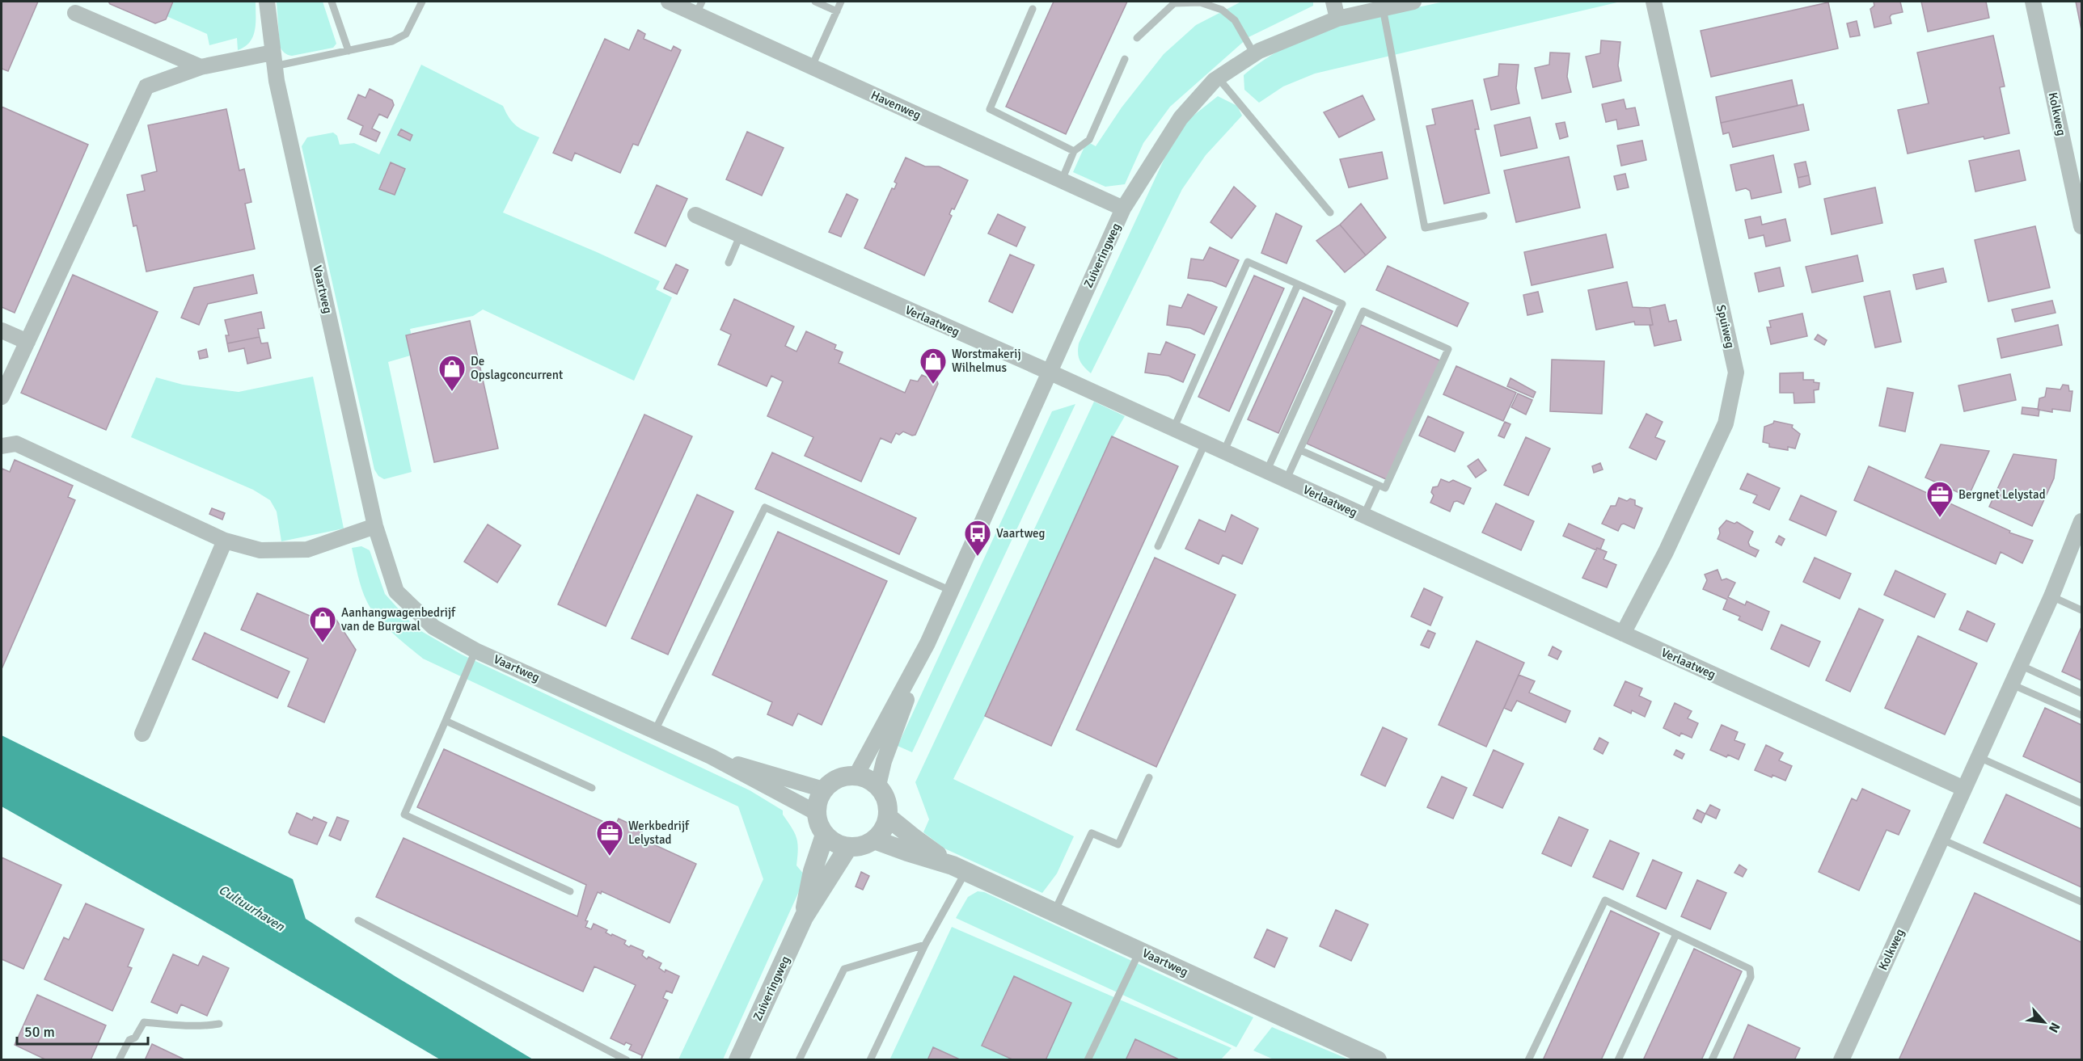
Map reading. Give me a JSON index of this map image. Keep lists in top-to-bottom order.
{
  "streets": {
    "street": [
      "Havenweg",
      "Kolkweg",
      "Zuiveringweg",
      "Vaartweg",
      "Verlaatweg",
      "Spuiweg"
    ]
  },
  "crossings": [
    ["Havenweg", "Zuiveringweg"],
    ["Kolkweg", "Verlaatweg"],
    ["Zuiveringweg", "Vaartweg"],
    ["Zuiveringweg", "Verlaatweg"],
    ["Verlaatweg", "Spuiweg"]
  ],
  "water": ["Cultuurhaven"],
  "places": {
    "shop": ["Worstmakerij Wilhelmus", "De Opslagconcurrent", "Aanhangwagenbedrijf van de Burgwal"],
    "office": ["Bergnet Lelystad", "Werkbedrijf Lelystad"],
    "bus stop": ["Vaartweg"]
  },
  "scale_bar": "50 m",
  "north": "bottom right"
}
